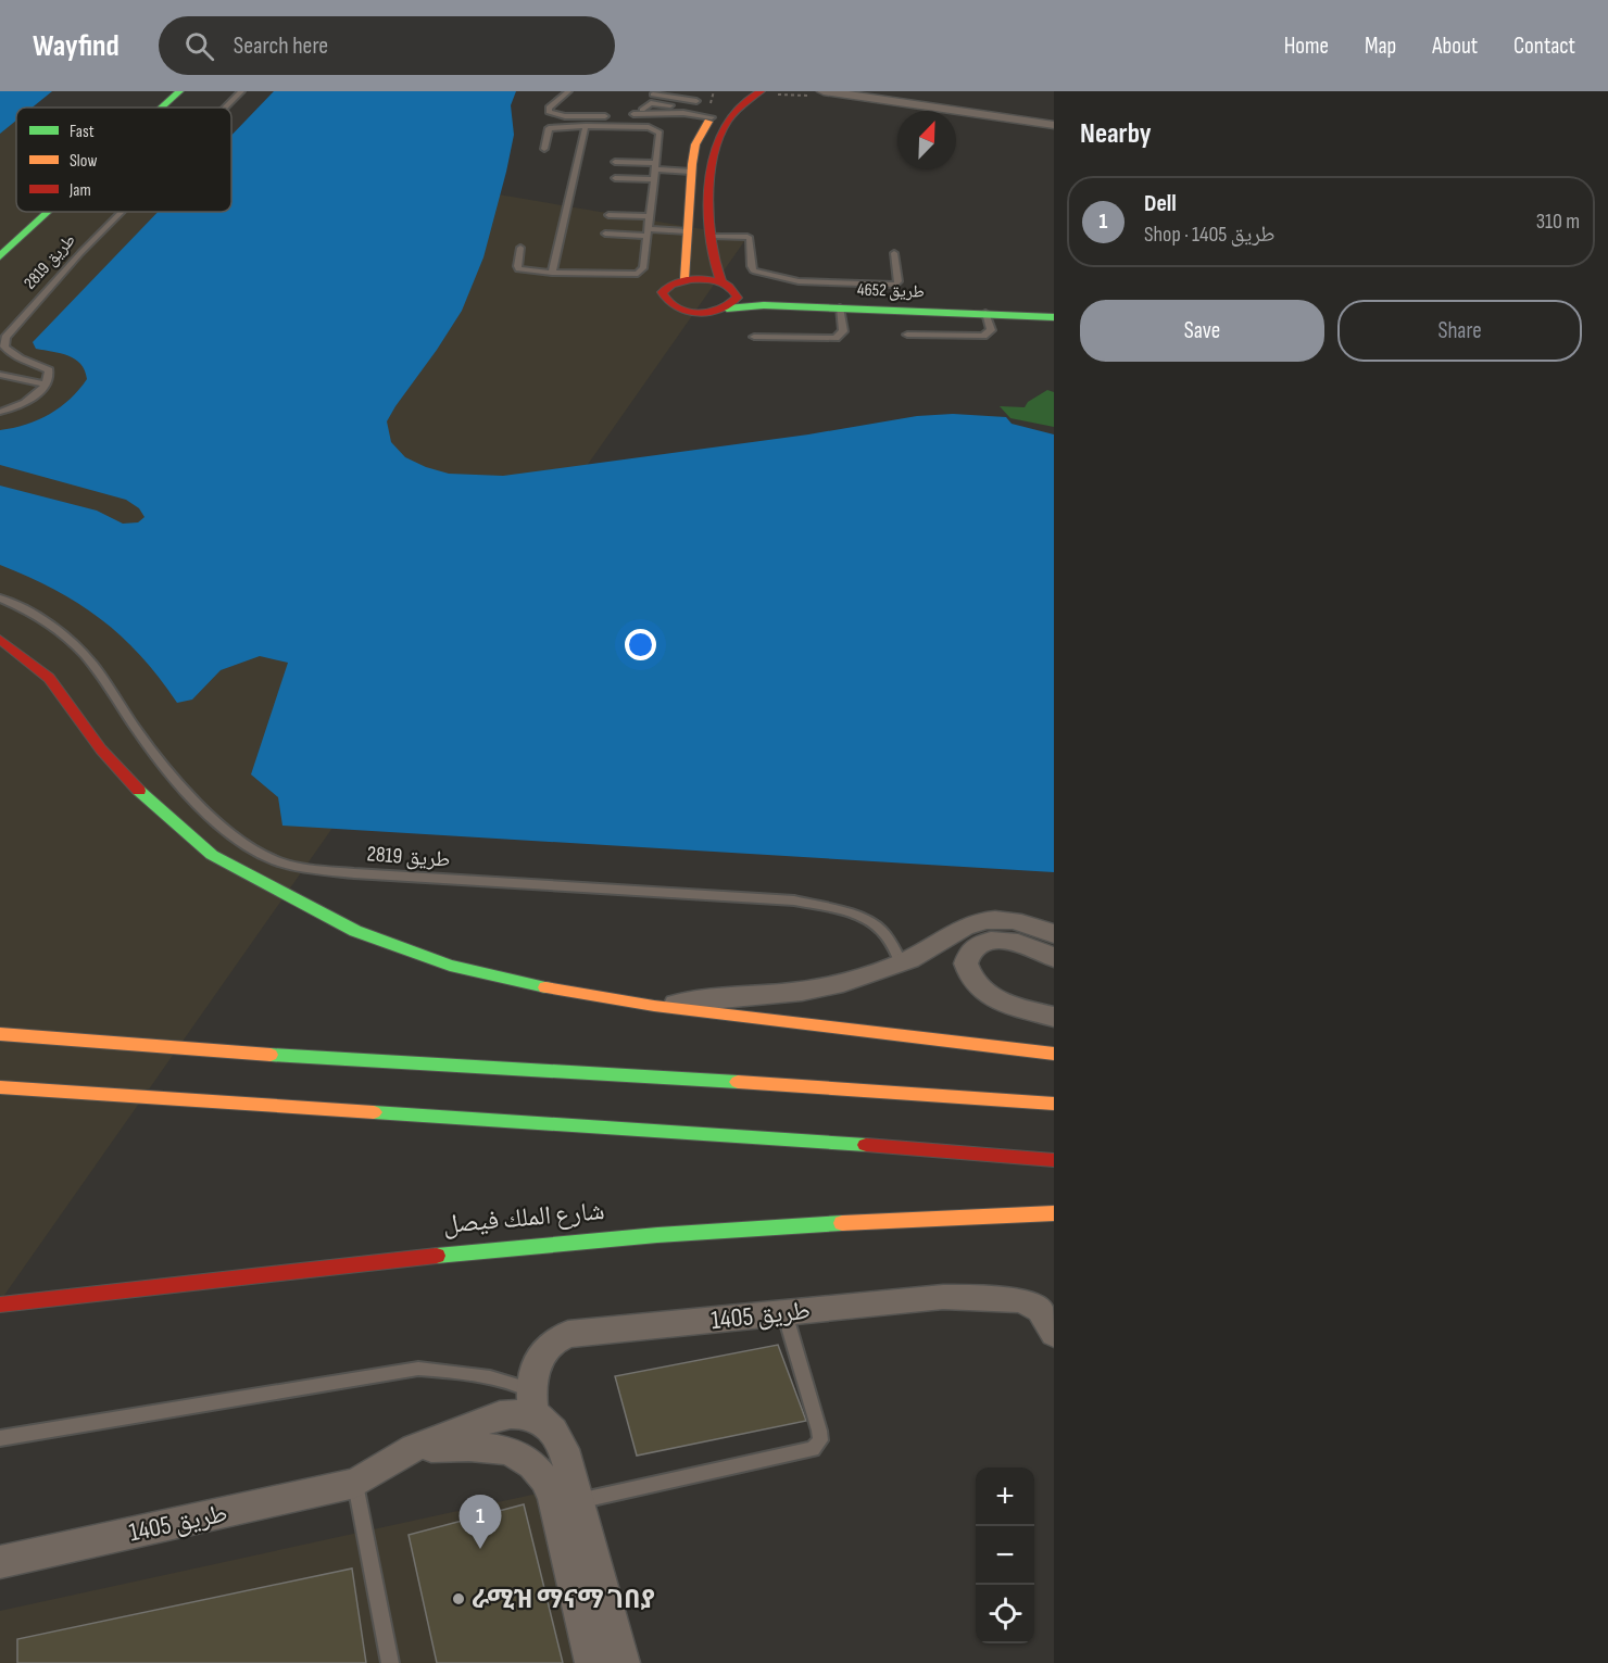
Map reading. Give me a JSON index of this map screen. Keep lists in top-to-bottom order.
{
  "streets": {
    "main road": ["طريق 4652", "شارع الملك فيصل"],
    "street": ["طريق 1405"],
    "lane": ["طريق 2819"]
  },
  "places": ["ራሚዝ ማናማ ገበያ"],
  "legend": ["Fast", "Slow", "Jam"],
  "north": "top right",
  "page": {
    "header": "Wayfind",
    "search": "Search here",
    "nav": [
      "Home",
      "Map",
      "About",
      "Contact"
    ],
    "heading": "Nearby",
    "list": [
      {
        "mark": "1",
        "name": "Dell",
        "note": "Shop · طريق 1405",
        "value": "310 m"
      }
    ],
    "buttons": ["Save", "Share"],
    "map_buttons": ["+", "−"],
    "pins": "1"
  }
}
